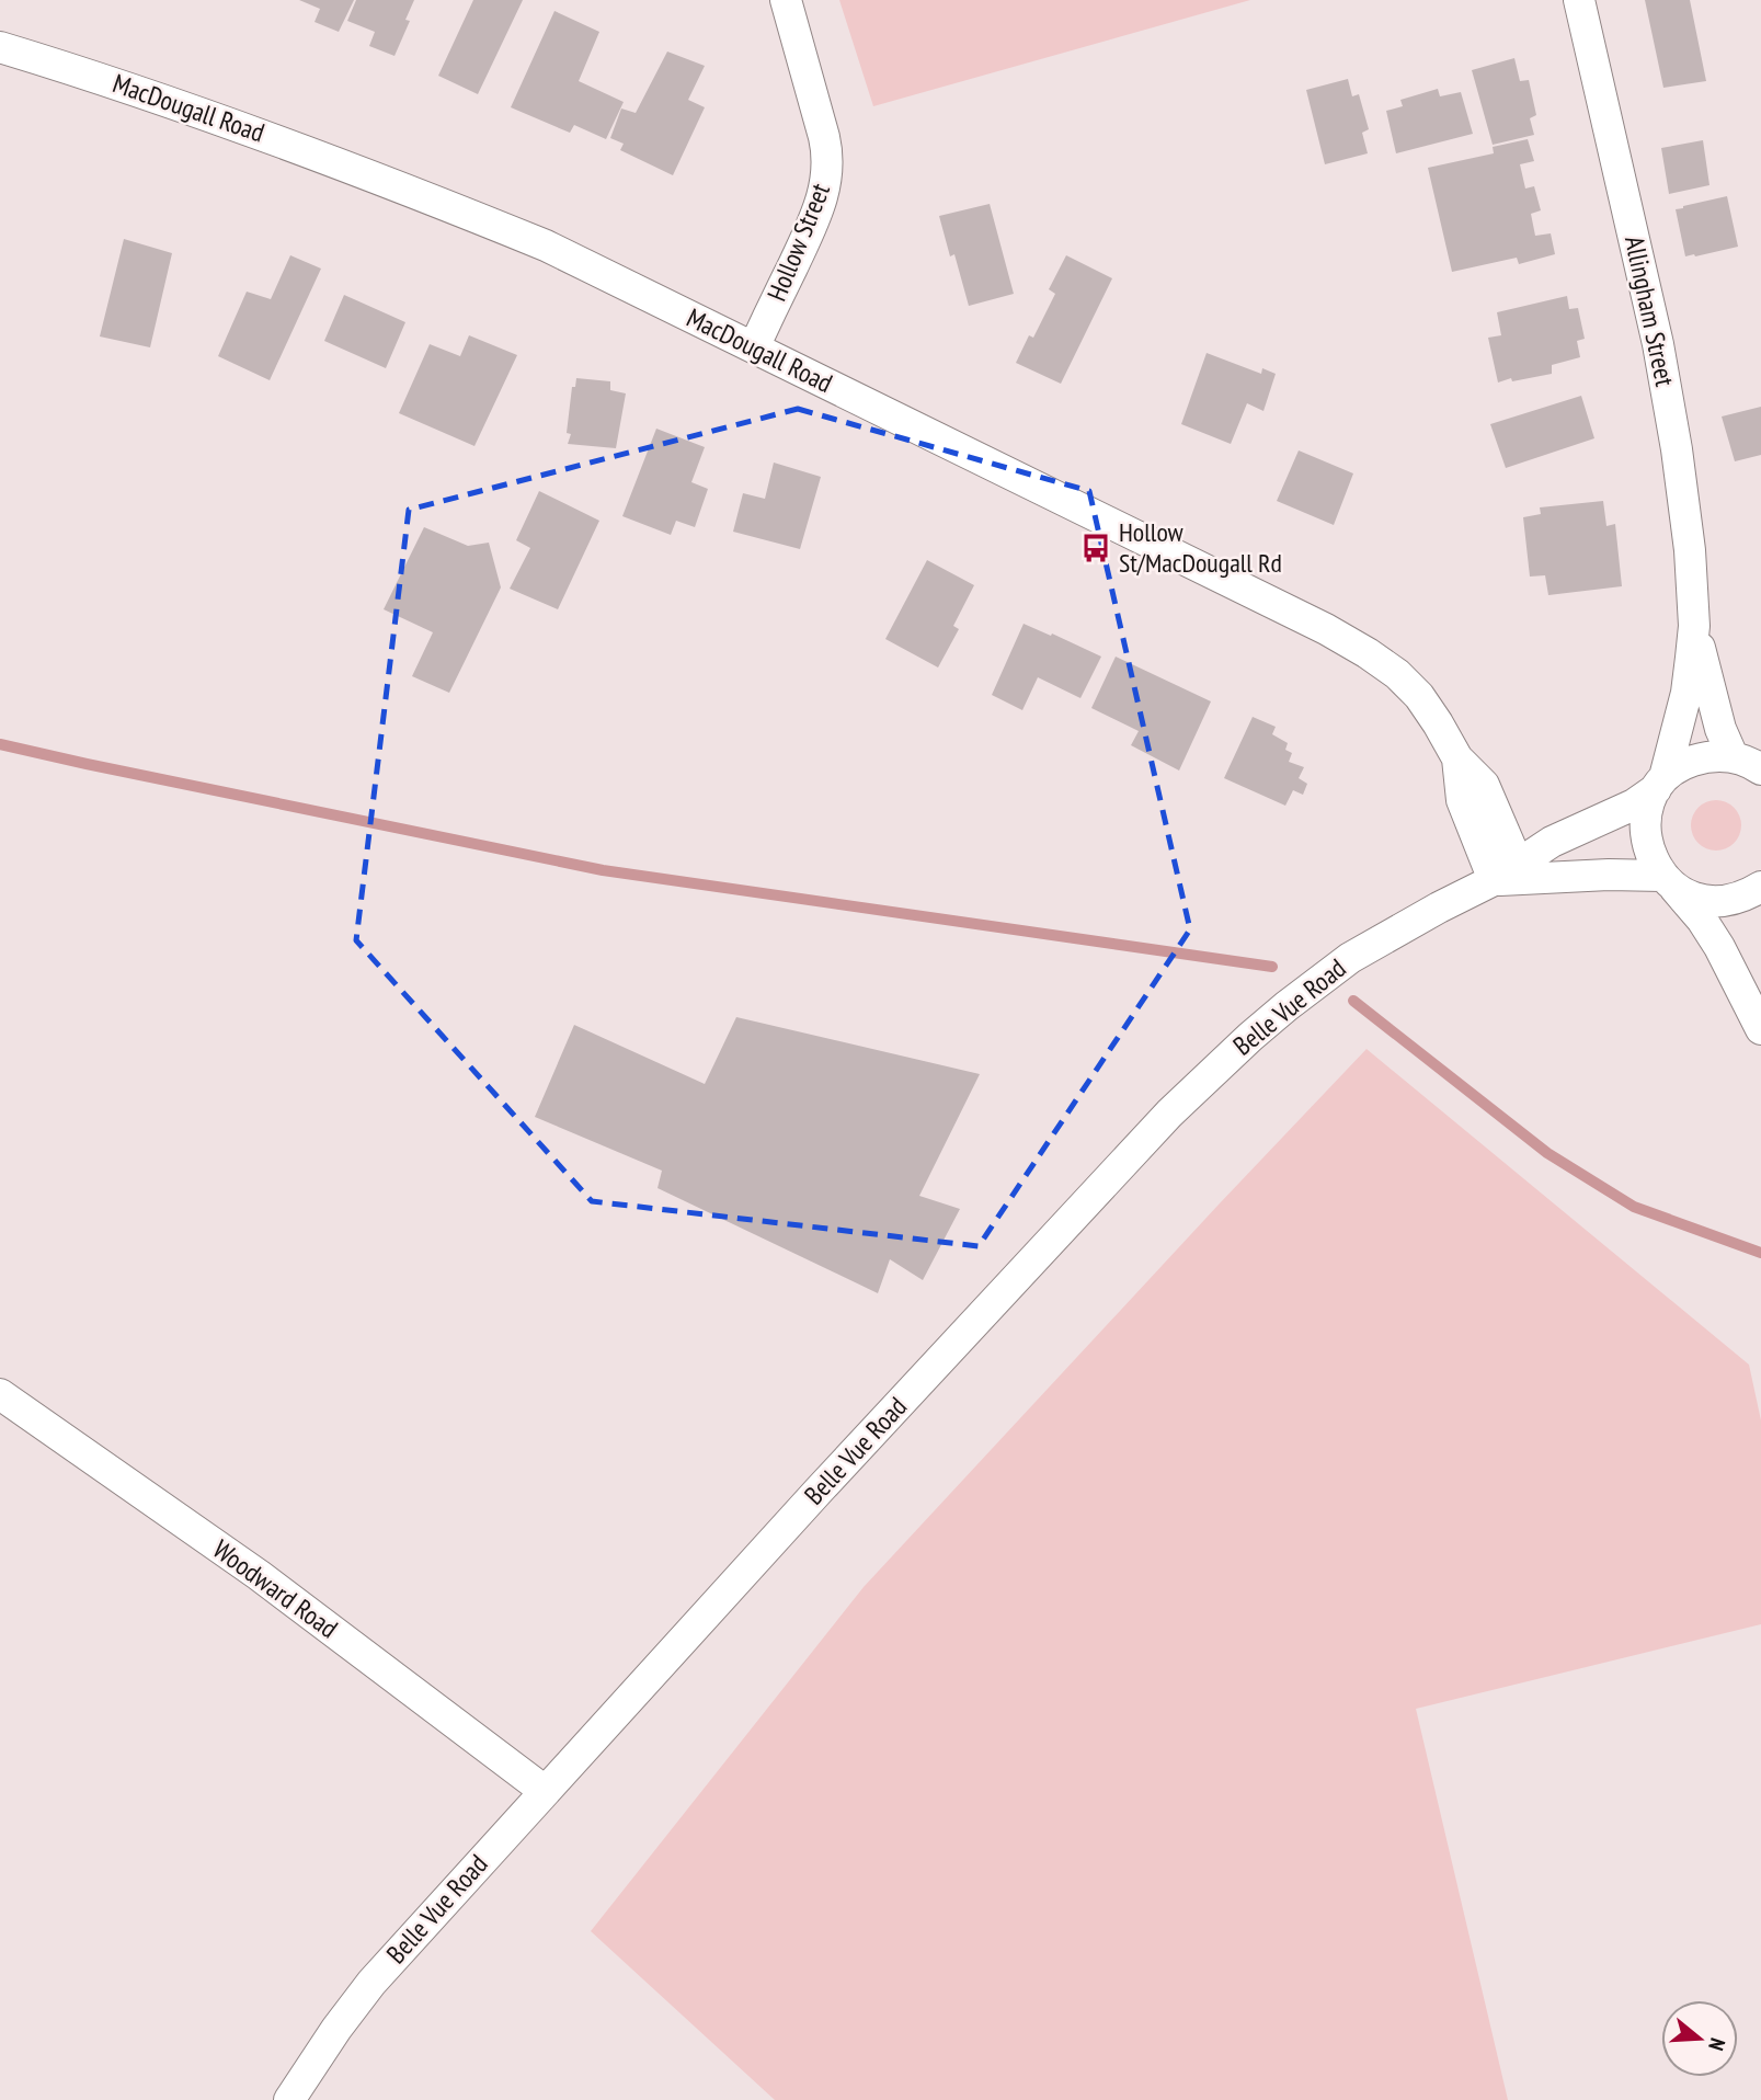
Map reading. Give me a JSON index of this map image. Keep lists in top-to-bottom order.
{
  "streets": {
    "street": [
      "MacDougall Road",
      "Hollow Street",
      "Allingham Street",
      "Belle Vue Road",
      "Woodward Road"
    ]
  },
  "crossings": [
    ["MacDougall Road", "Hollow Street"],
    ["MacDougall Road", "Belle Vue Road"],
    ["Allingham Street", "Belle Vue Road"],
    ["Belle Vue Road", "Woodward Road"]
  ],
  "places": {
    "bus stop": ["Hollow St/MacDougall Rd"]
  },
  "north": "right"
}
